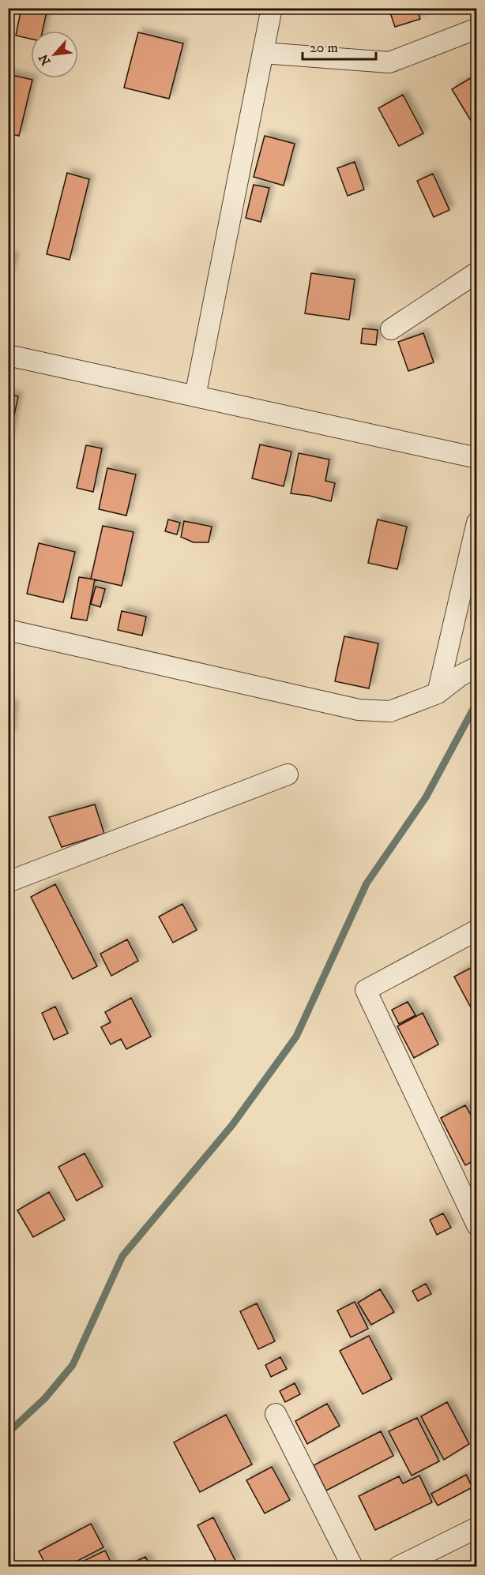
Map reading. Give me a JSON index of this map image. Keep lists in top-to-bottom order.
{
  "scale_bar": "20 m",
  "north": "bottom left"
}
